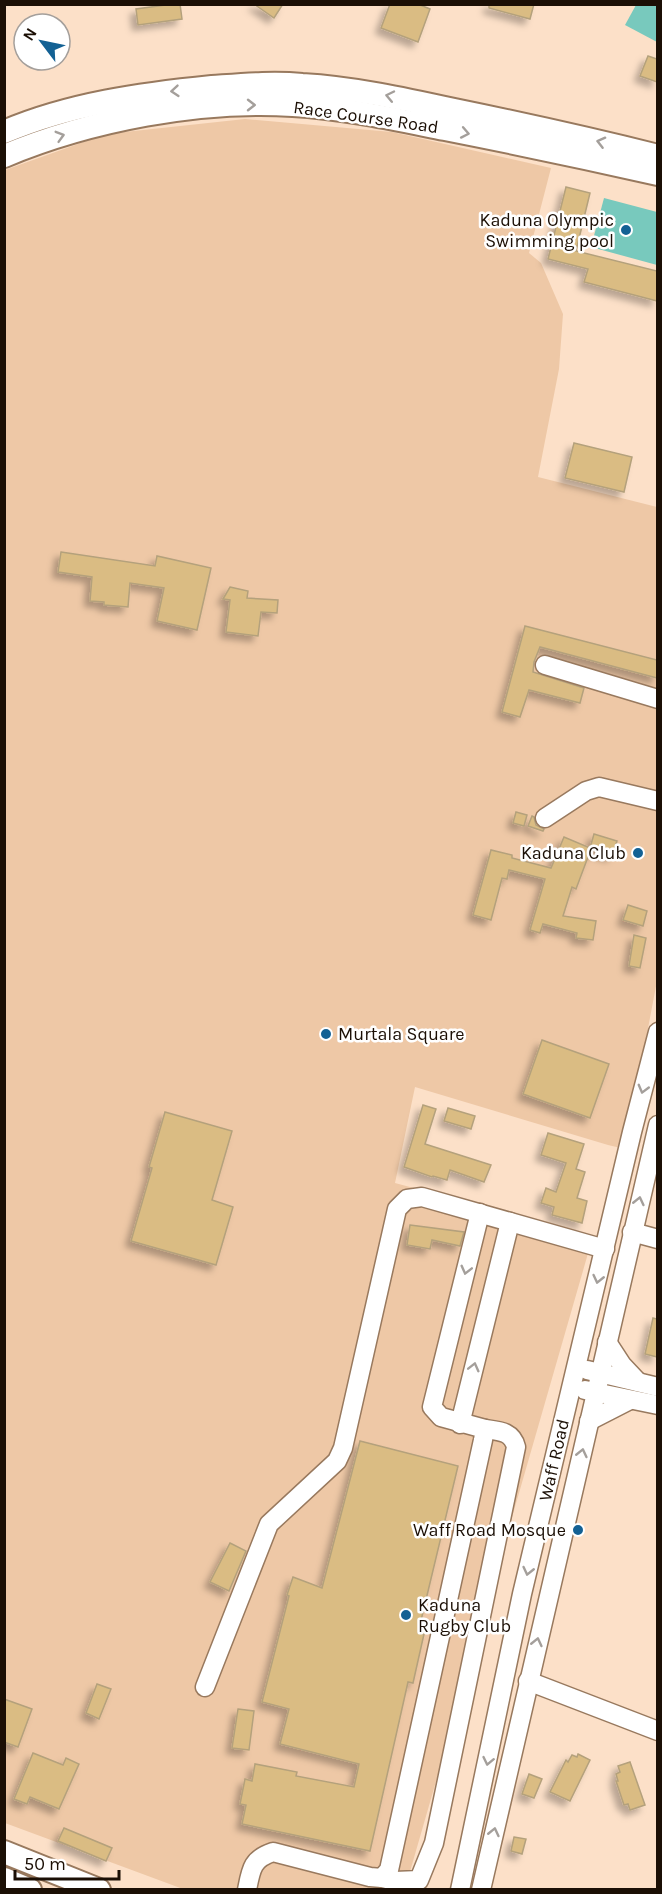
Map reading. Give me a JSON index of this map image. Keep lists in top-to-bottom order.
{
  "streets": {
    "main road": ["Race Course Road"],
    "street": ["Waff Road"]
  },
  "places": [
    "Kaduna Olympic Swimming pool",
    "Kaduna Club",
    "Murtala Square",
    "Waff Road Mosque",
    "Kaduna Rugby Club"
  ],
  "scale_bar": "50 m",
  "north": "top left"
}
